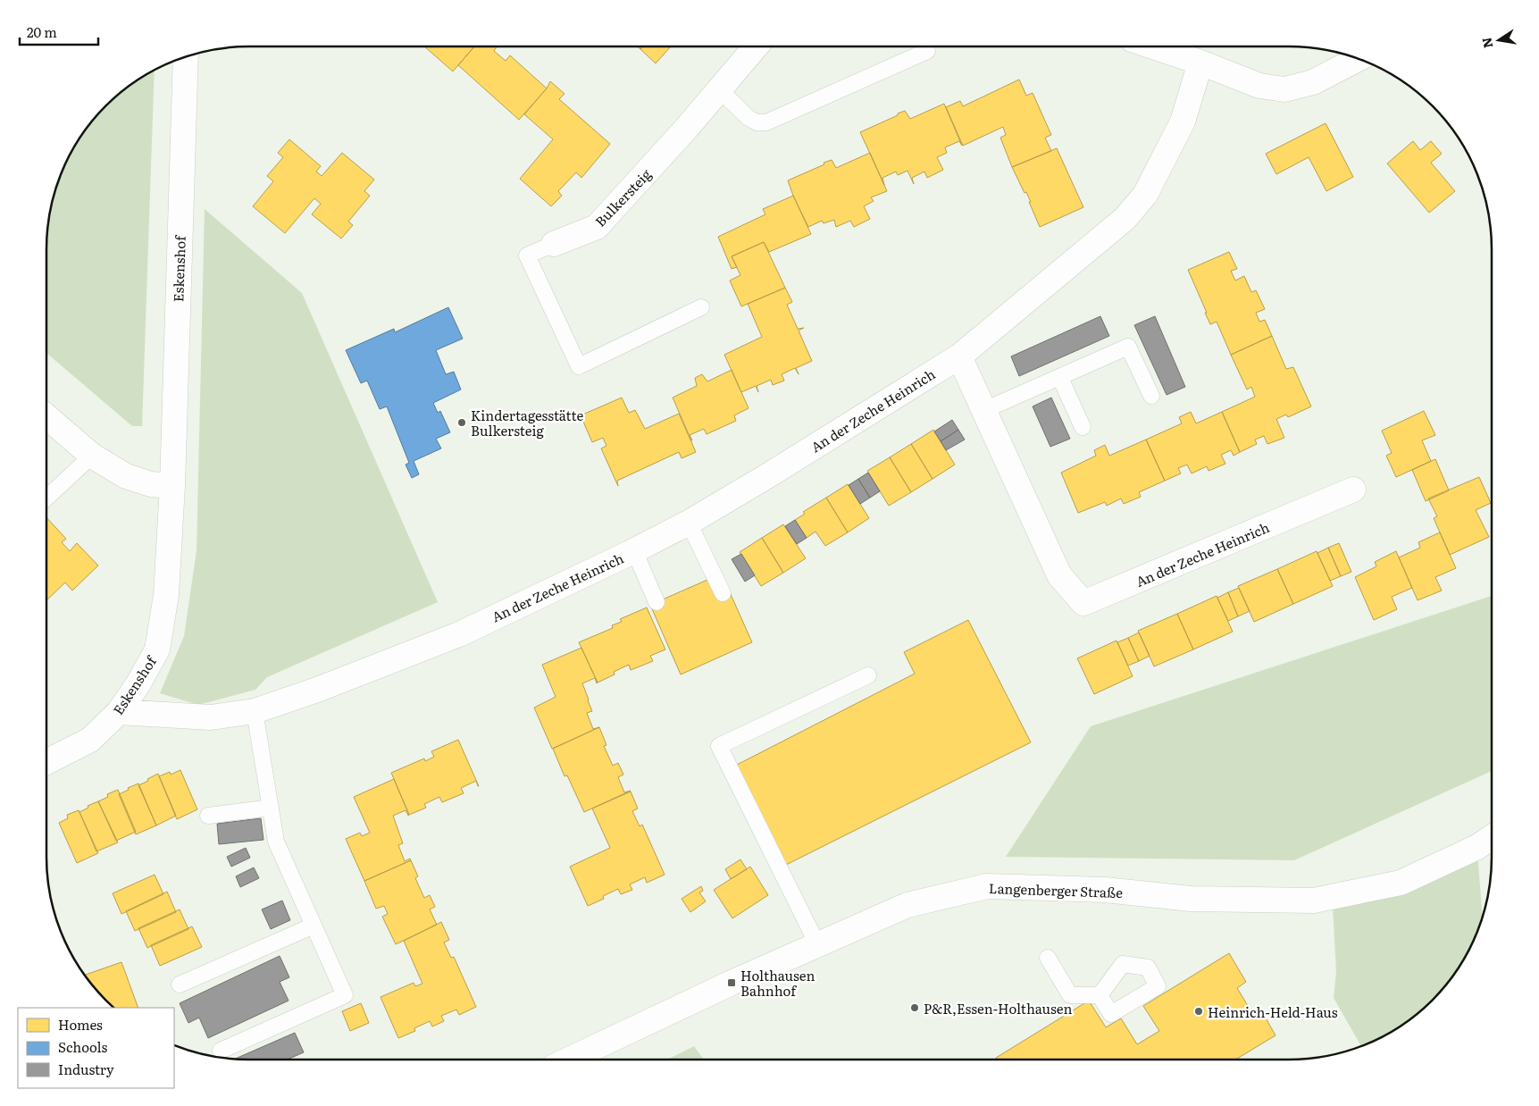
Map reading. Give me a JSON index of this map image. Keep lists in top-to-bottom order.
{
  "streets": {
    "street": [
      "Bulkersteig",
      "Eskenshof",
      "An der Zeche Heinrich",
      "Langenberger Straße"
    ]
  },
  "crossings": [
    ["Eskenshof", "An der Zeche Heinrich"]
  ],
  "places": {
    "other": ["Kindertagesstätte Bulkersteig", "P&R,Essen-Holthausen", "Heinrich-Held-Haus"],
    "transit": ["Holthausen Bahnhof"]
  },
  "legend": ["Homes", "Schools", "Industry"],
  "scale_bar": "20 m",
  "north": "left"
}
